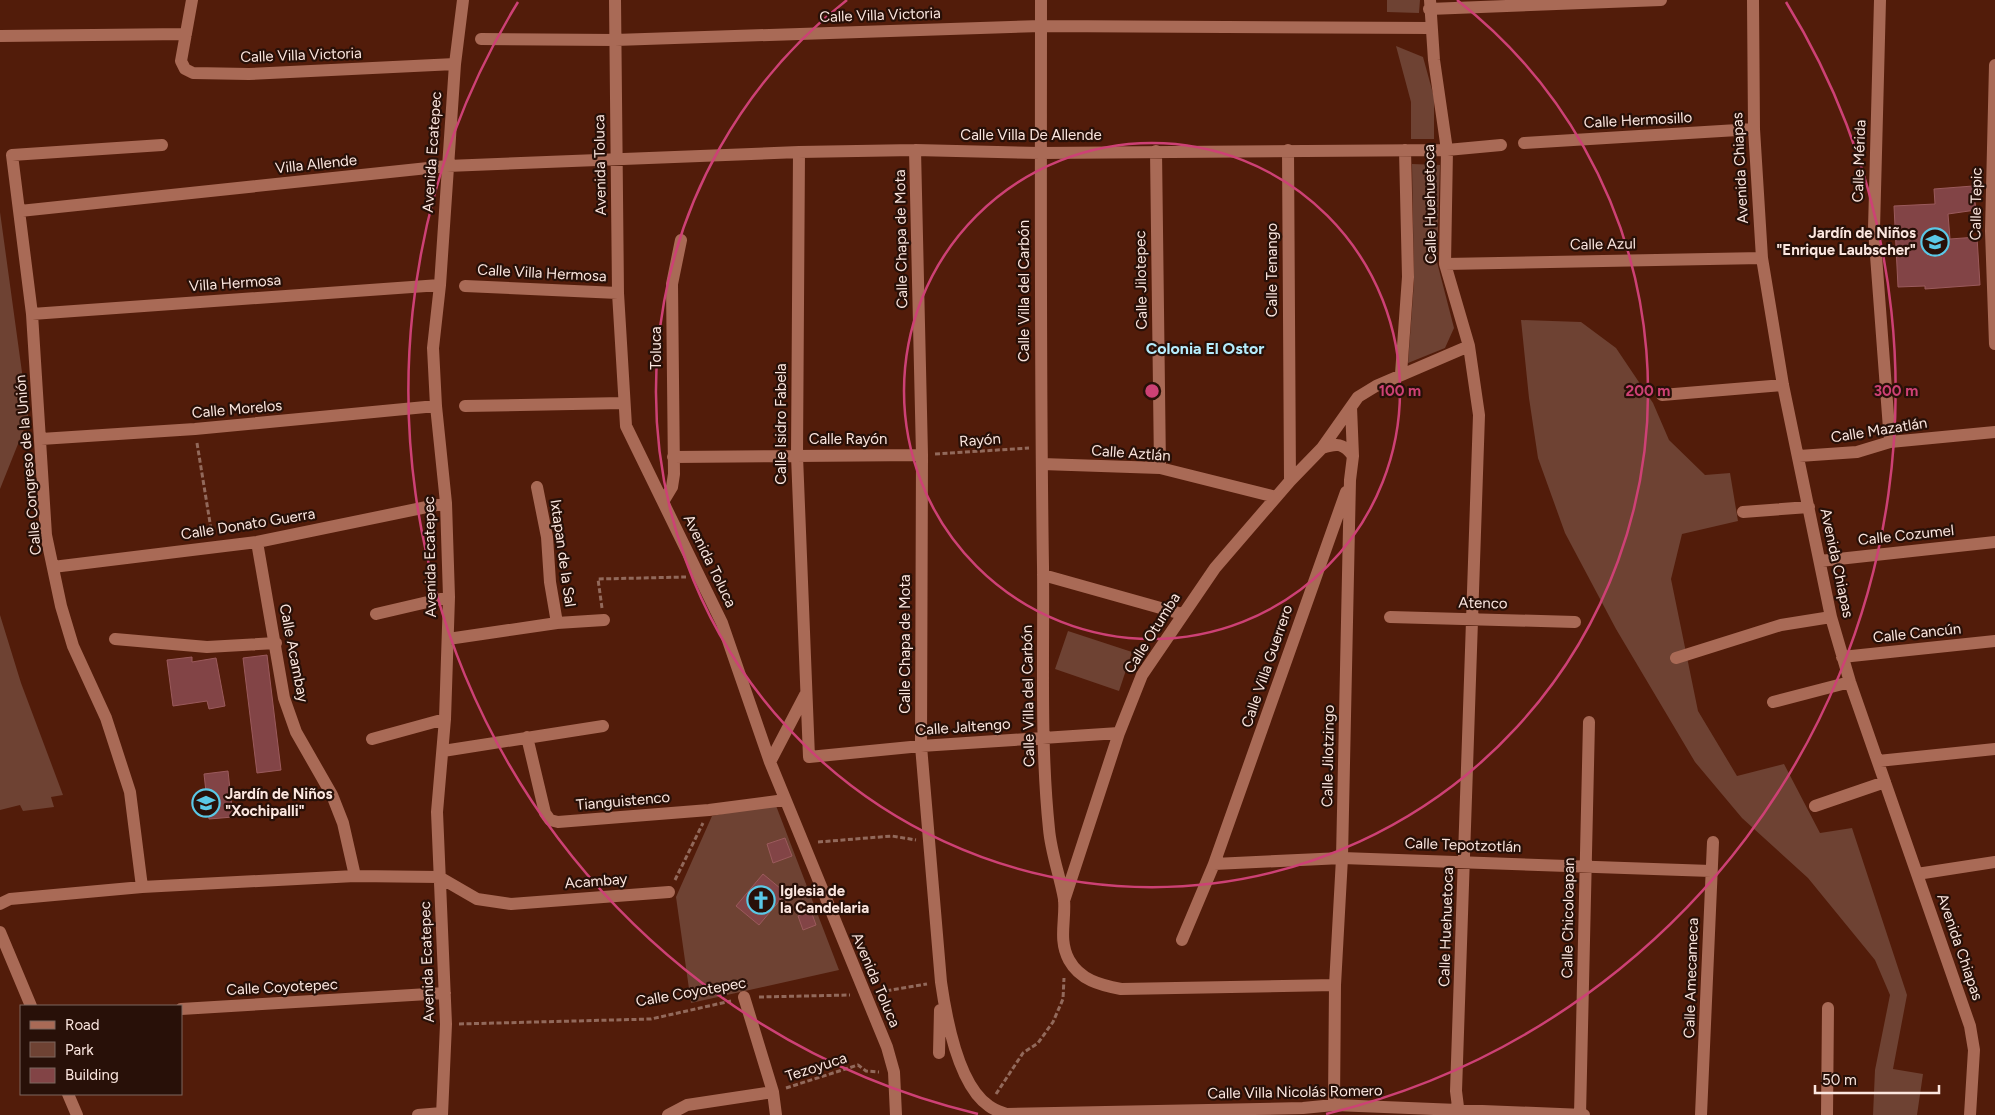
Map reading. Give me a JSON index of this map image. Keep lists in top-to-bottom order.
{
  "streets": {
    "street": [
      "Calle Villa Victoria",
      "Calle Hermosillo",
      "Calle Villa De Allende",
      "Avenida Ecatepec",
      "Calle Mérida",
      "Villa Allende",
      "Avenida Toluca",
      "Avenida Chiapas",
      "Calle Huehuetoca",
      "Calle Tepic",
      "Calle Chapa de Mota",
      "Calle Azul",
      "Calle Tenango",
      "Calle Villa Hermosa",
      "Calle Jilotepec",
      "Villa Hermosa",
      "Calle Villa del Carbón",
      "Toluca",
      "Calle Morelos",
      "Calle Isidro Fabela",
      "Calle Mazatlán",
      "Calle Rayón",
      "Calle Aztlán",
      "Calle Congreso de la Unión",
      "Calle Donato Guerra",
      "Calle Cozumel",
      "Ixtapan de la Sal",
      "Atenco",
      "Calle Otumba",
      "Calle Cancún",
      "Calle Acambay",
      "Calle Villa Guerrero",
      "Calle Jaltengo",
      "Calle Jilotzingo",
      "Tianguistenco",
      "Calle Tepotzotlán",
      "Acambay",
      "Calle Chicoloapan",
      "Calle Amecameca",
      "Calle Coyotepec",
      "Calle Villa Nicolás Romero"
    ],
    "path": ["Rayón", "Tezoyuca"]
  },
  "crossings": [
    ["Calle Villa Victoria", "Avenida Ecatepec"],
    ["Calle Villa Victoria", "Avenida Toluca"],
    ["Calle Villa Victoria", "Calle Huehuetoca"],
    ["Calle Villa Victoria", "Calle Villa del Carbón"],
    ["Calle Hermosillo", "Avenida Chiapas"],
    ["Calle Villa De Allende", "Villa Allende"],
    ["Calle Villa De Allende", "Avenida Toluca"],
    ["Calle Villa De Allende", "Calle Huehuetoca"],
    ["Calle Villa De Allende", "Calle Chapa de Mota"],
    ["Calle Villa De Allende", "Calle Tenango"],
    ["Calle Villa De Allende", "Calle Jilotepec"],
    ["Calle Villa De Allende", "Calle Villa del Carbón"],
    ["Calle Villa De Allende", "Calle Isidro Fabela"],
    ["Avenida Ecatepec", "Villa Allende"],
    ["Avenida Ecatepec", "Villa Hermosa"],
    ["Avenida Ecatepec", "Calle Morelos"],
    ["Avenida Ecatepec", "Calle Donato Guerra"],
    ["Avenida Ecatepec", "Acambay"],
    ["Avenida Ecatepec", "Calle Coyotepec"],
    ["Calle Mérida", "Calle Mazatlán"],
    ["Villa Allende", "Avenida Toluca"],
    ["Villa Allende", "Calle Congreso de la Unión"],
    ["Avenida Toluca", "Calle Villa Hermosa"],
    ["Avenida Toluca", "Tianguistenco"],
    ["Avenida Toluca", "Calle Coyotepec"],
    ["Avenida Toluca", "Tezoyuca"],
    ["Avenida Chiapas", "Calle Azul"],
    ["Avenida Chiapas", "Calle Mazatlán"],
    ["Avenida Chiapas", "Calle Cozumel"],
    ["Avenida Chiapas", "Calle Cancún"],
    ["Calle Huehuetoca", "Calle Azul"],
    ["Calle Huehuetoca", "Atenco"],
    ["Calle Huehuetoca", "Calle Otumba"],
    ["Calle Huehuetoca", "Calle Tepotzotlán"],
    ["Calle Huehuetoca", "Calle Villa Nicolás Romero"],
    ["Calle Chapa de Mota", "Calle Rayón"],
    ["Calle Chapa de Mota", "Rayón"],
    ["Calle Chapa de Mota", "Calle Jaltengo"],
    ["Calle Chapa de Mota", "Calle Coyotepec"],
    ["Calle Chapa de Mota", "Calle Villa Nicolás Romero"],
    ["Calle Tenango", "Calle Otumba"],
    ["Calle Jilotepec", "Calle Aztlán"],
    ["Villa Hermosa", "Calle Congreso de la Unión"],
    ["Calle Villa del Carbón", "Rayón"],
    ["Calle Villa del Carbón", "Calle Aztlán"],
    ["Calle Villa del Carbón", "Calle Otumba"],
    ["Calle Villa del Carbón", "Calle Jaltengo"],
    ["Calle Villa del Carbón", "Calle Jilotzingo"],
    ["Toluca", "Calle Rayón"],
    ["Calle Morelos", "Calle Congreso de la Unión"],
    ["Calle Isidro Fabela", "Calle Rayón"],
    ["Calle Isidro Fabela", "Calle Jaltengo"],
    ["Calle Rayón", "Rayón"],
    ["Calle Aztlán", "Calle Otumba"],
    ["Calle Congreso de la Unión", "Calle Donato Guerra"],
    ["Calle Donato Guerra", "Calle Acambay"],
    ["Calle Otumba", "Calle Jaltengo"],
    ["Calle Otumba", "Calle Jilotzingo"],
    ["Calle Villa Guerrero", "Calle Jilotzingo"],
    ["Calle Villa Guerrero", "Calle Tepotzotlán"],
    ["Calle Jilotzingo", "Calle Tepotzotlán"],
    ["Calle Jilotzingo", "Calle Villa Nicolás Romero"],
    ["Calle Tepotzotlán", "Calle Chicoloapan"],
    ["Calle Tepotzotlán", "Calle Amecameca"],
    ["Calle Chicoloapan", "Calle Villa Nicolás Romero"]
  ],
  "districts": ["Colonia El Ostor"],
  "places": {
    "school or university": ["Jardín de Niños \"Enrique Laubscher\"", "Jardín de Niños \"Xochipalli\""],
    "church": ["Iglesia de la Candelaria"]
  },
  "legend": ["Road", "Park", "Building"],
  "scale_bar": "50 m",
  "rings": ["100 m", "200 m", "300 m"]
}
